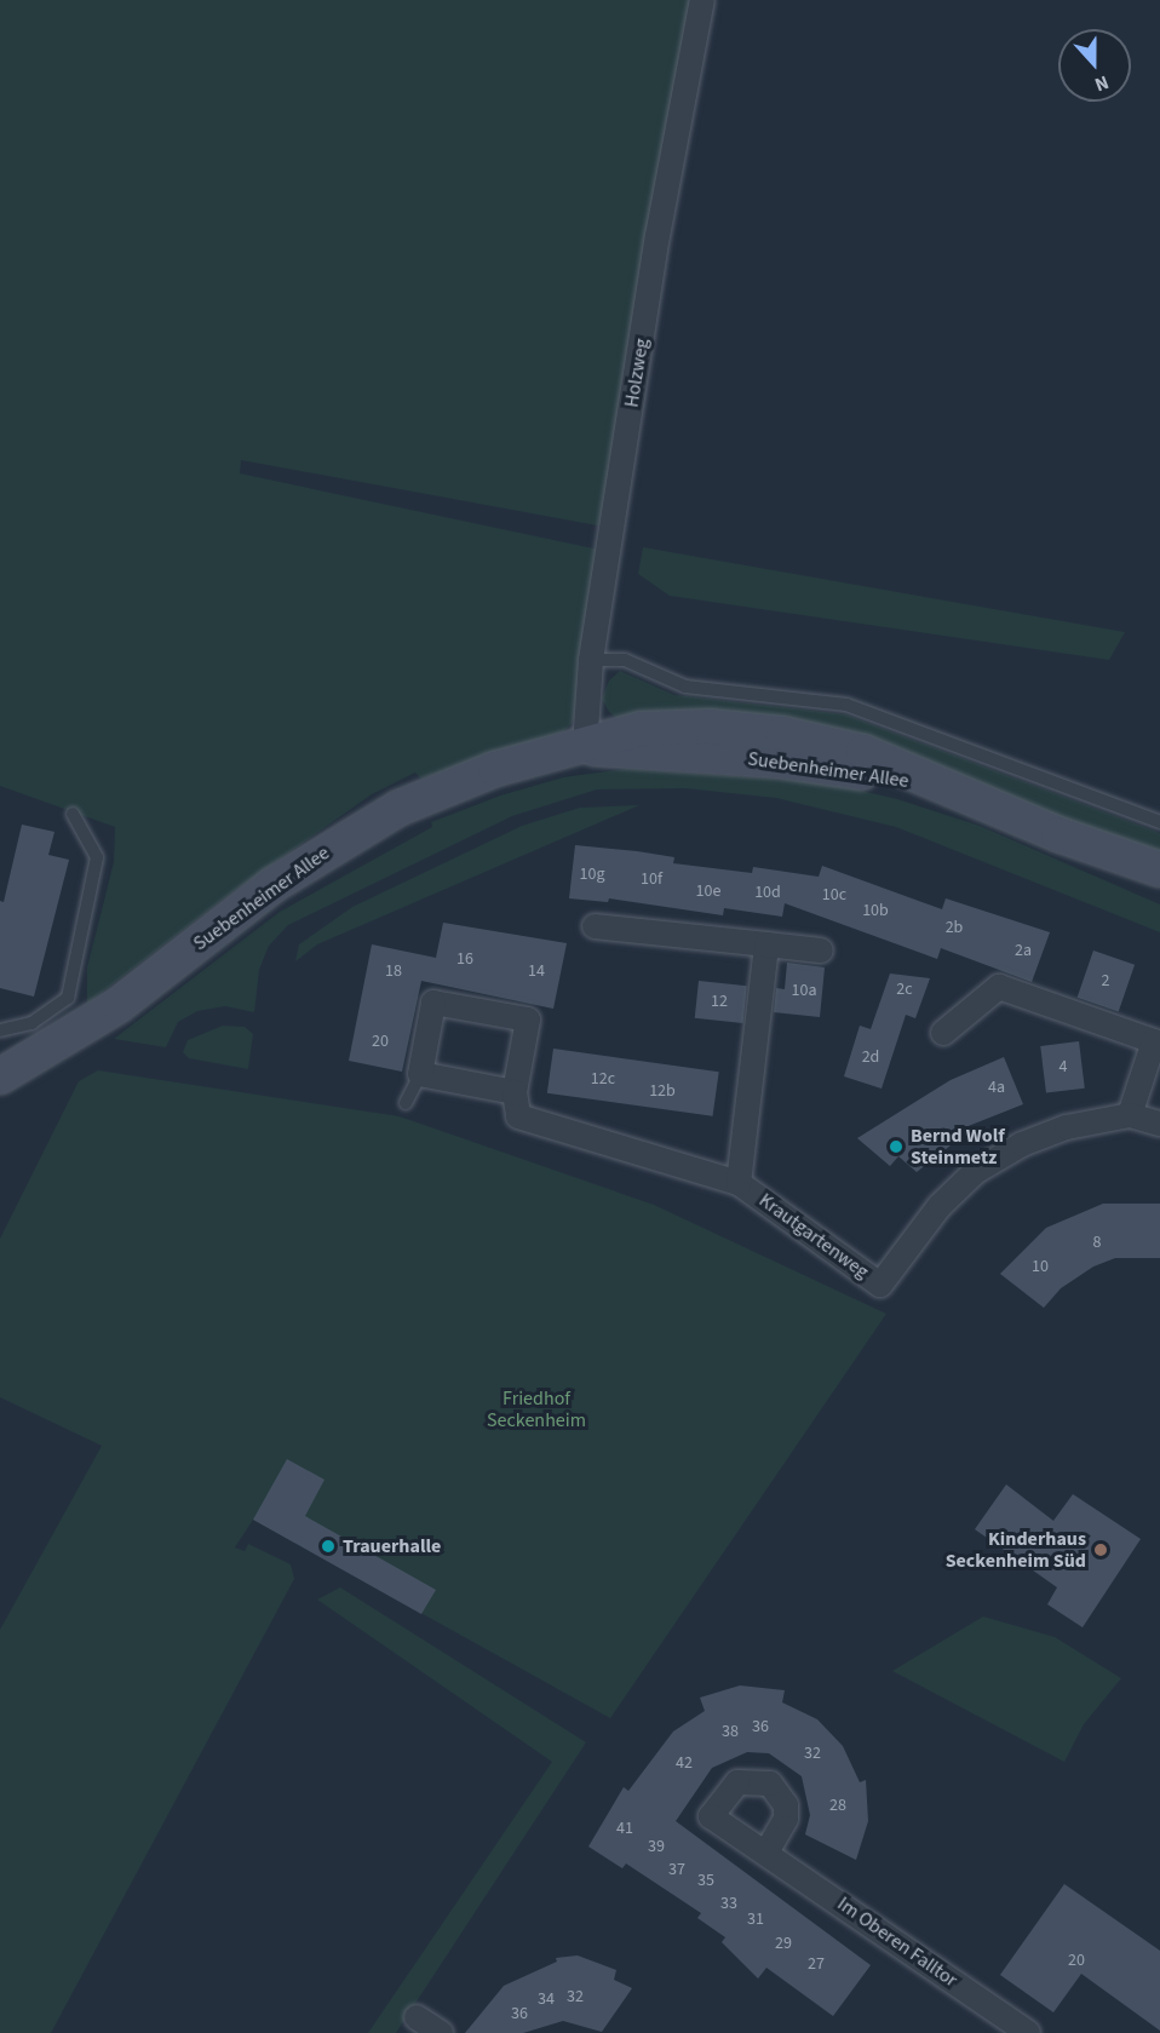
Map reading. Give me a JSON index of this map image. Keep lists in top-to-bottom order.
{
  "streets": {
    "main road": ["Suebenheimer Allee"],
    "street": ["Holzweg", "Krautgartenweg", "Im Oberen Falltor"]
  },
  "crossings": [
    ["Holzweg", "Suebenheimer Allee"]
  ],
  "parks": ["Friedhof Seckenheim"],
  "places": ["Bernd Wolf Steinmetz", "Trauerhalle", "Kinderhaus Seckenheim Süd"],
  "house_numbers": [
    "10g",
    "10f",
    "10e",
    "10d",
    "10c",
    "10b",
    "2b",
    "2a",
    "16",
    "18",
    "14",
    "2",
    "2c",
    "10a",
    "12",
    "20",
    "2d",
    "4",
    "12c",
    "4a",
    "12b",
    "8",
    "10",
    "36",
    "38",
    "32",
    "42",
    "28",
    "41",
    "39",
    "37",
    "35",
    "33",
    "31",
    "29",
    "20",
    "27",
    "32",
    "34",
    "36"
  ],
  "north": "bottom"
}
